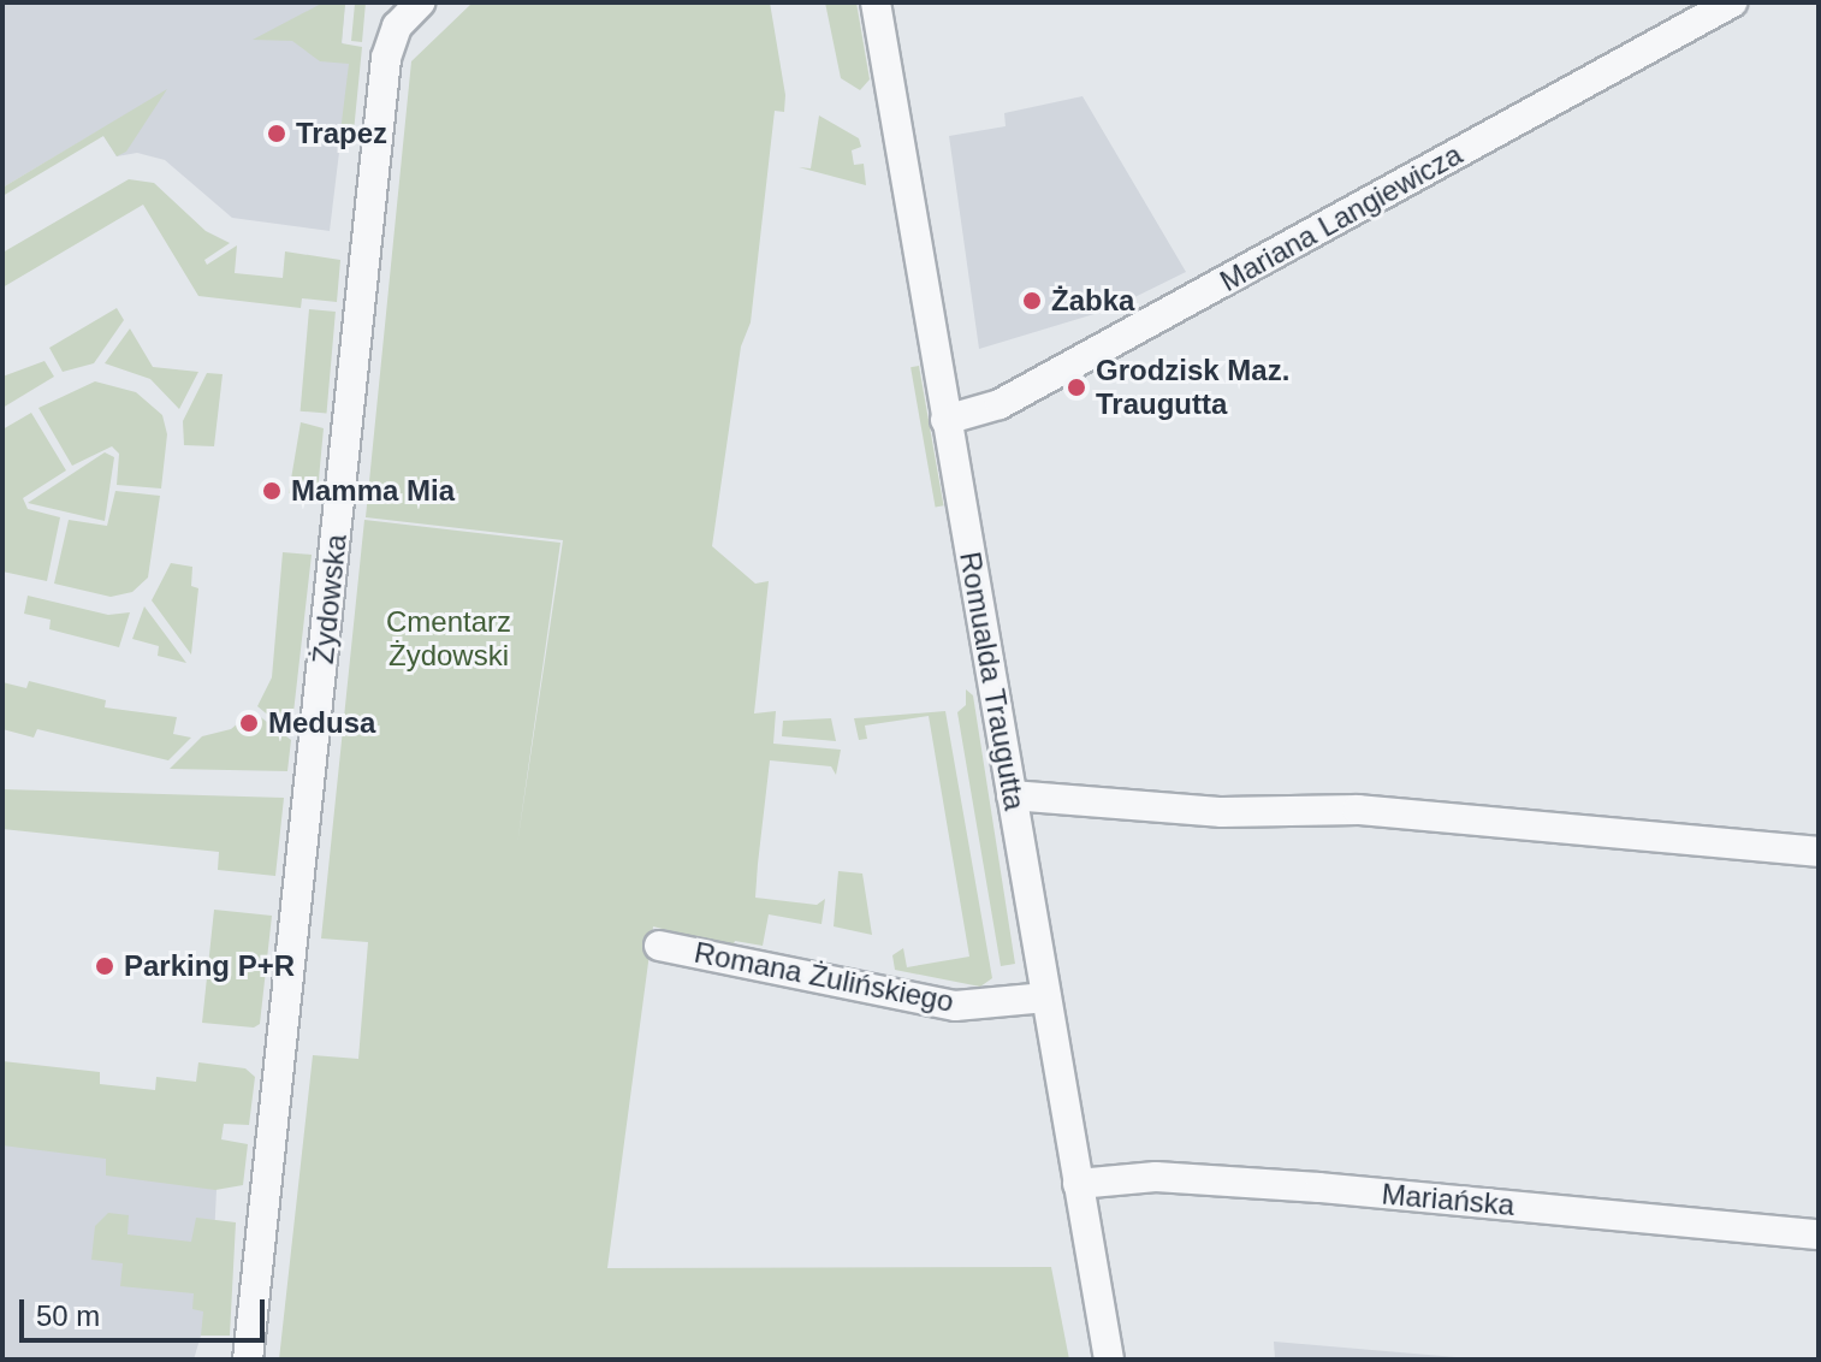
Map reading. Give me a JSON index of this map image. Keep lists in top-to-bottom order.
{
  "streets": {
    "street": [
      "Mariana Langiewicza",
      "Żydowska",
      "Romualda Traugutta",
      "Romana Żulińskiego",
      "Mariańska"
    ]
  },
  "crossings": [
    ["Mariana Langiewicza", "Romualda Traugutta"],
    ["Romualda Traugutta", "Romana Żulińskiego"],
    ["Romualda Traugutta", "Mariańska"]
  ],
  "parks": ["Cmentarz Żydowski"],
  "places": [
    "Trapez",
    "Żabka",
    "Grodzisk Maz. Traugutta",
    "Mamma Mia",
    "Medusa",
    "Parking P+R"
  ],
  "scale_bar": "50 m"
}
